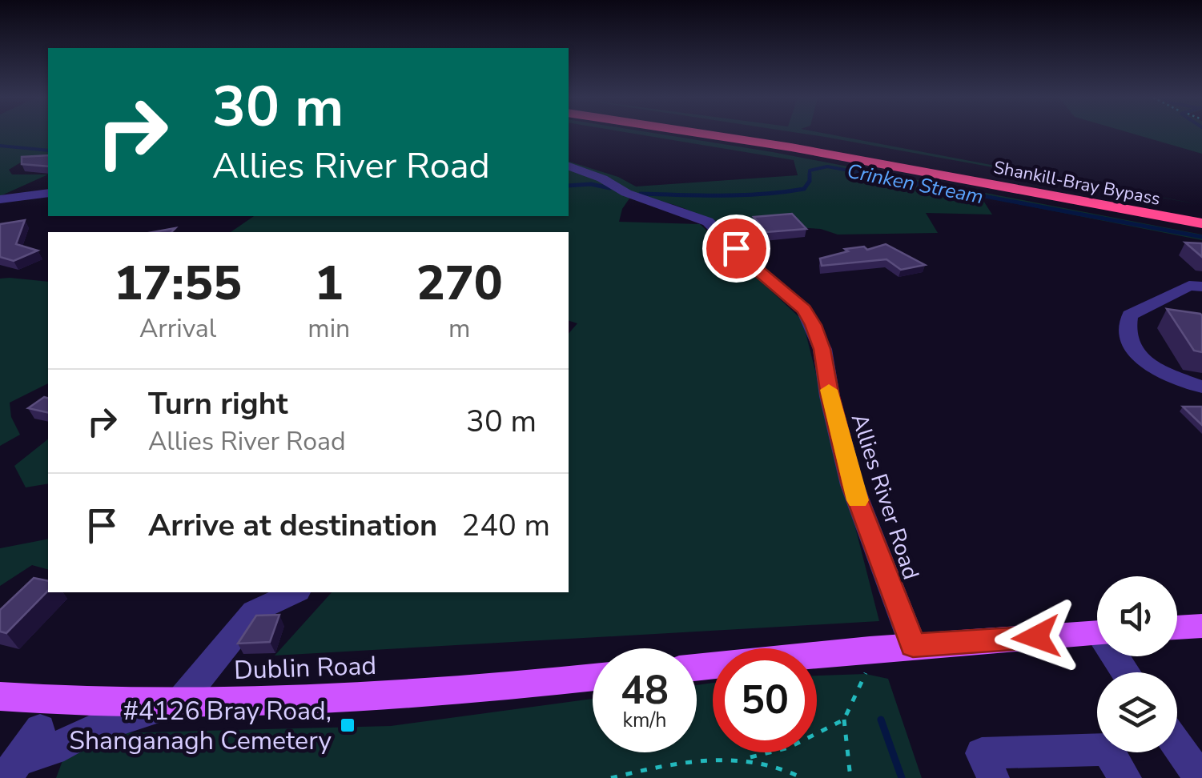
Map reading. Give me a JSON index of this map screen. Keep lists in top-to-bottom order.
{
  "streets": {
    "highway": ["Shankill-Bray Bypass"],
    "main road": ["Dublin Road"],
    "street": ["Allies River Road"]
  },
  "water": ["Crinken Stream"],
  "places": {
    "transit": ["#4126 Bray Road, Shanganagh Cemetery"]
  },
  "page": {
    "turn": ["30 m", "Allies River Road"],
    "eta": [
      "17:55",
      "Arrival",
      "1",
      "min",
      "270",
      "m"
    ],
    "list": [
      {
        "name": "Turn right",
        "note": "Allies River Road",
        "value": "30 m"
      },
      {
        "name": "Arrive at destination",
        "value": "240 m"
      }
    ],
    "speed": "48 km/h",
    "limit": "50"
  }
}
